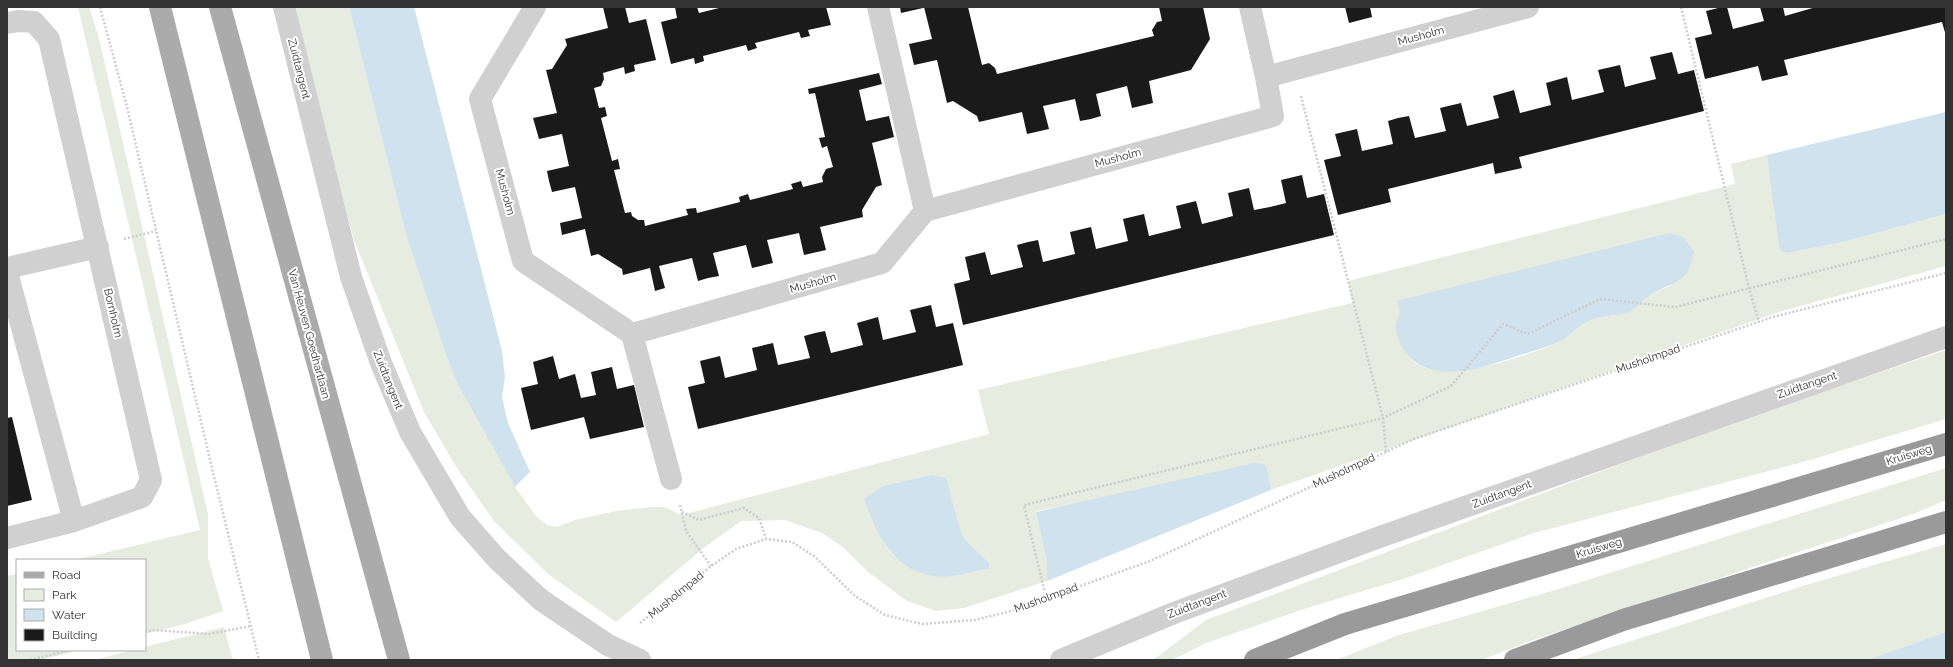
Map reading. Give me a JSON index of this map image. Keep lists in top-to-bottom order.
{
  "streets": {
    "highway": ["Kruisweg"],
    "main road": ["Van Heuven Goedhartlaan"],
    "street": ["Musholm", "Zuidtangent", "Bornholm"],
    "path": ["Musholmpad"]
  },
  "legend": [
    "Road",
    "Park",
    "Water",
    "Building"
  ]
}
